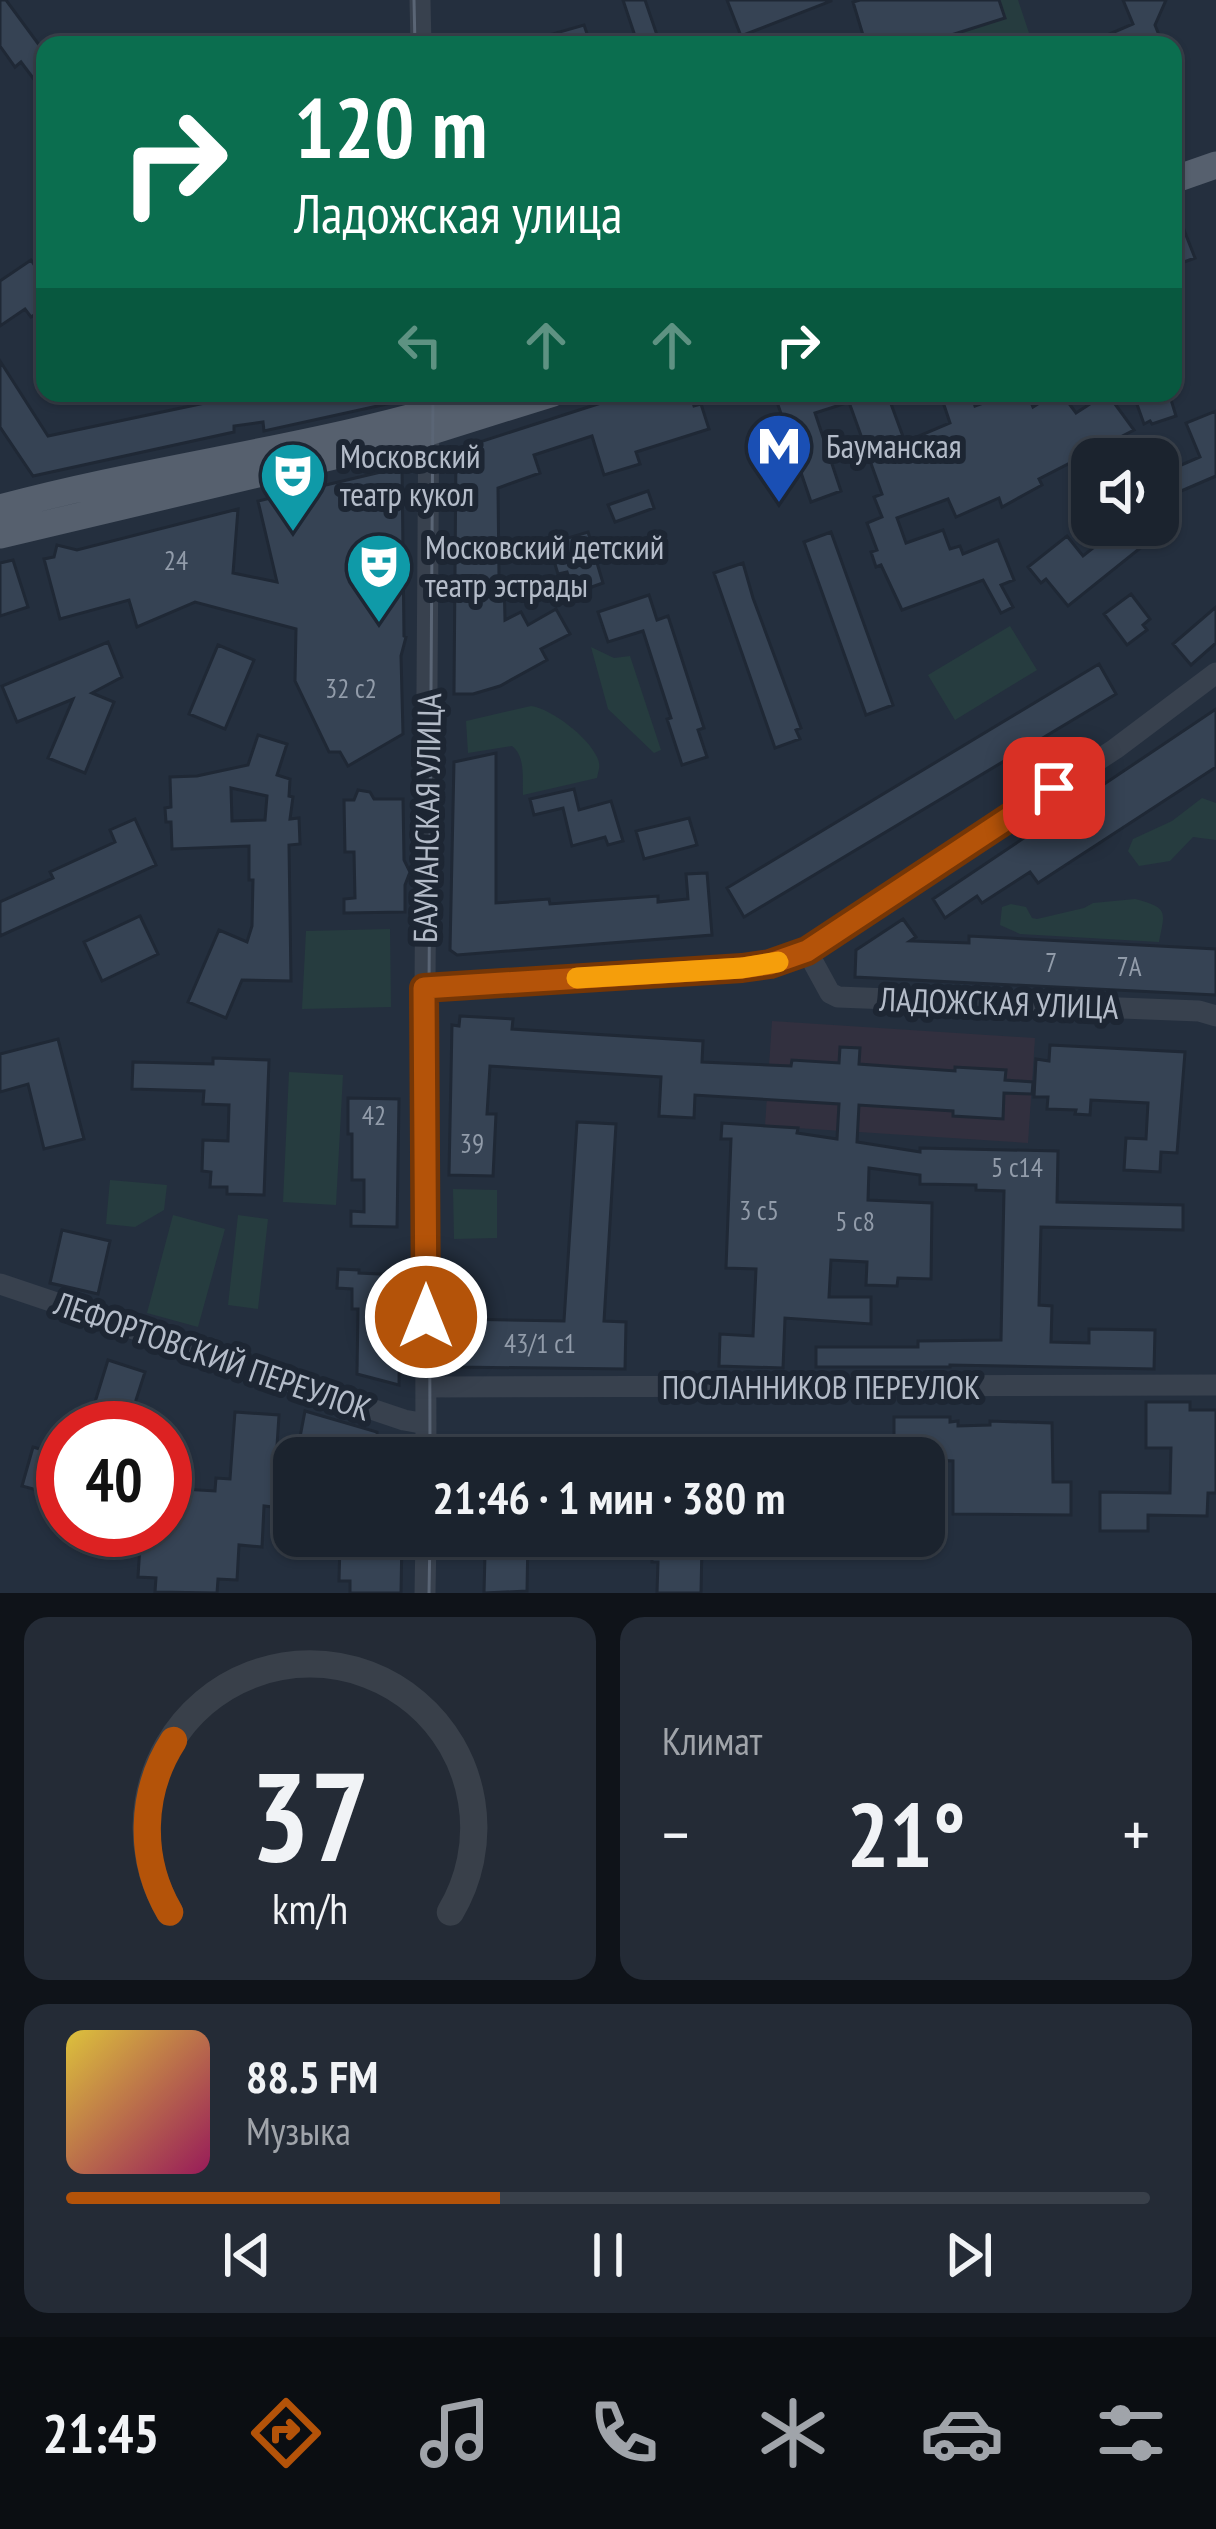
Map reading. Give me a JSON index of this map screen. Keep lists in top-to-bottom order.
{
  "streets": {
    "street": [
      "БАУМАНСКАЯ УЛИЦА",
      "ЛАДОЖСКАЯ УЛИЦА",
      "ЛЕФОРТОВСКИЙ ПЕРЕУЛОК",
      "ПОСЛАННИКОВ ПЕРЕУЛОК"
    ]
  },
  "crossings": [
    ["БАУМАНСКАЯ УЛИЦА", "ЛЕФОРТОВСКИЙ ПЕРЕУЛОК"],
    ["БАУМАНСКАЯ УЛИЦА", "ПОСЛАННИКОВ ПЕРЕУЛОК"]
  ],
  "places": {
    "metro station": ["Бауманская"],
    "theatre": ["Московский театр кукол", "Московский детский театр эстрады"]
  },
  "house_numbers": [
    "24",
    "32 с2",
    "7",
    "7А",
    "42",
    "39",
    "5 с14",
    "3 с5",
    "5 с8",
    "43/1 с1"
  ],
  "page": {
    "turn": ["120 m", "Ладожская улица"],
    "limit": "40",
    "trip": "21:46 · 1 мин · 380 m",
    "tile": "Климат",
    "heat": ["−", "21°", "+"],
    "song": ["88.5 FM", "Музыка"],
    "tabs": "21:45",
    "gauge": ["37", "km/h"]
  }
}
